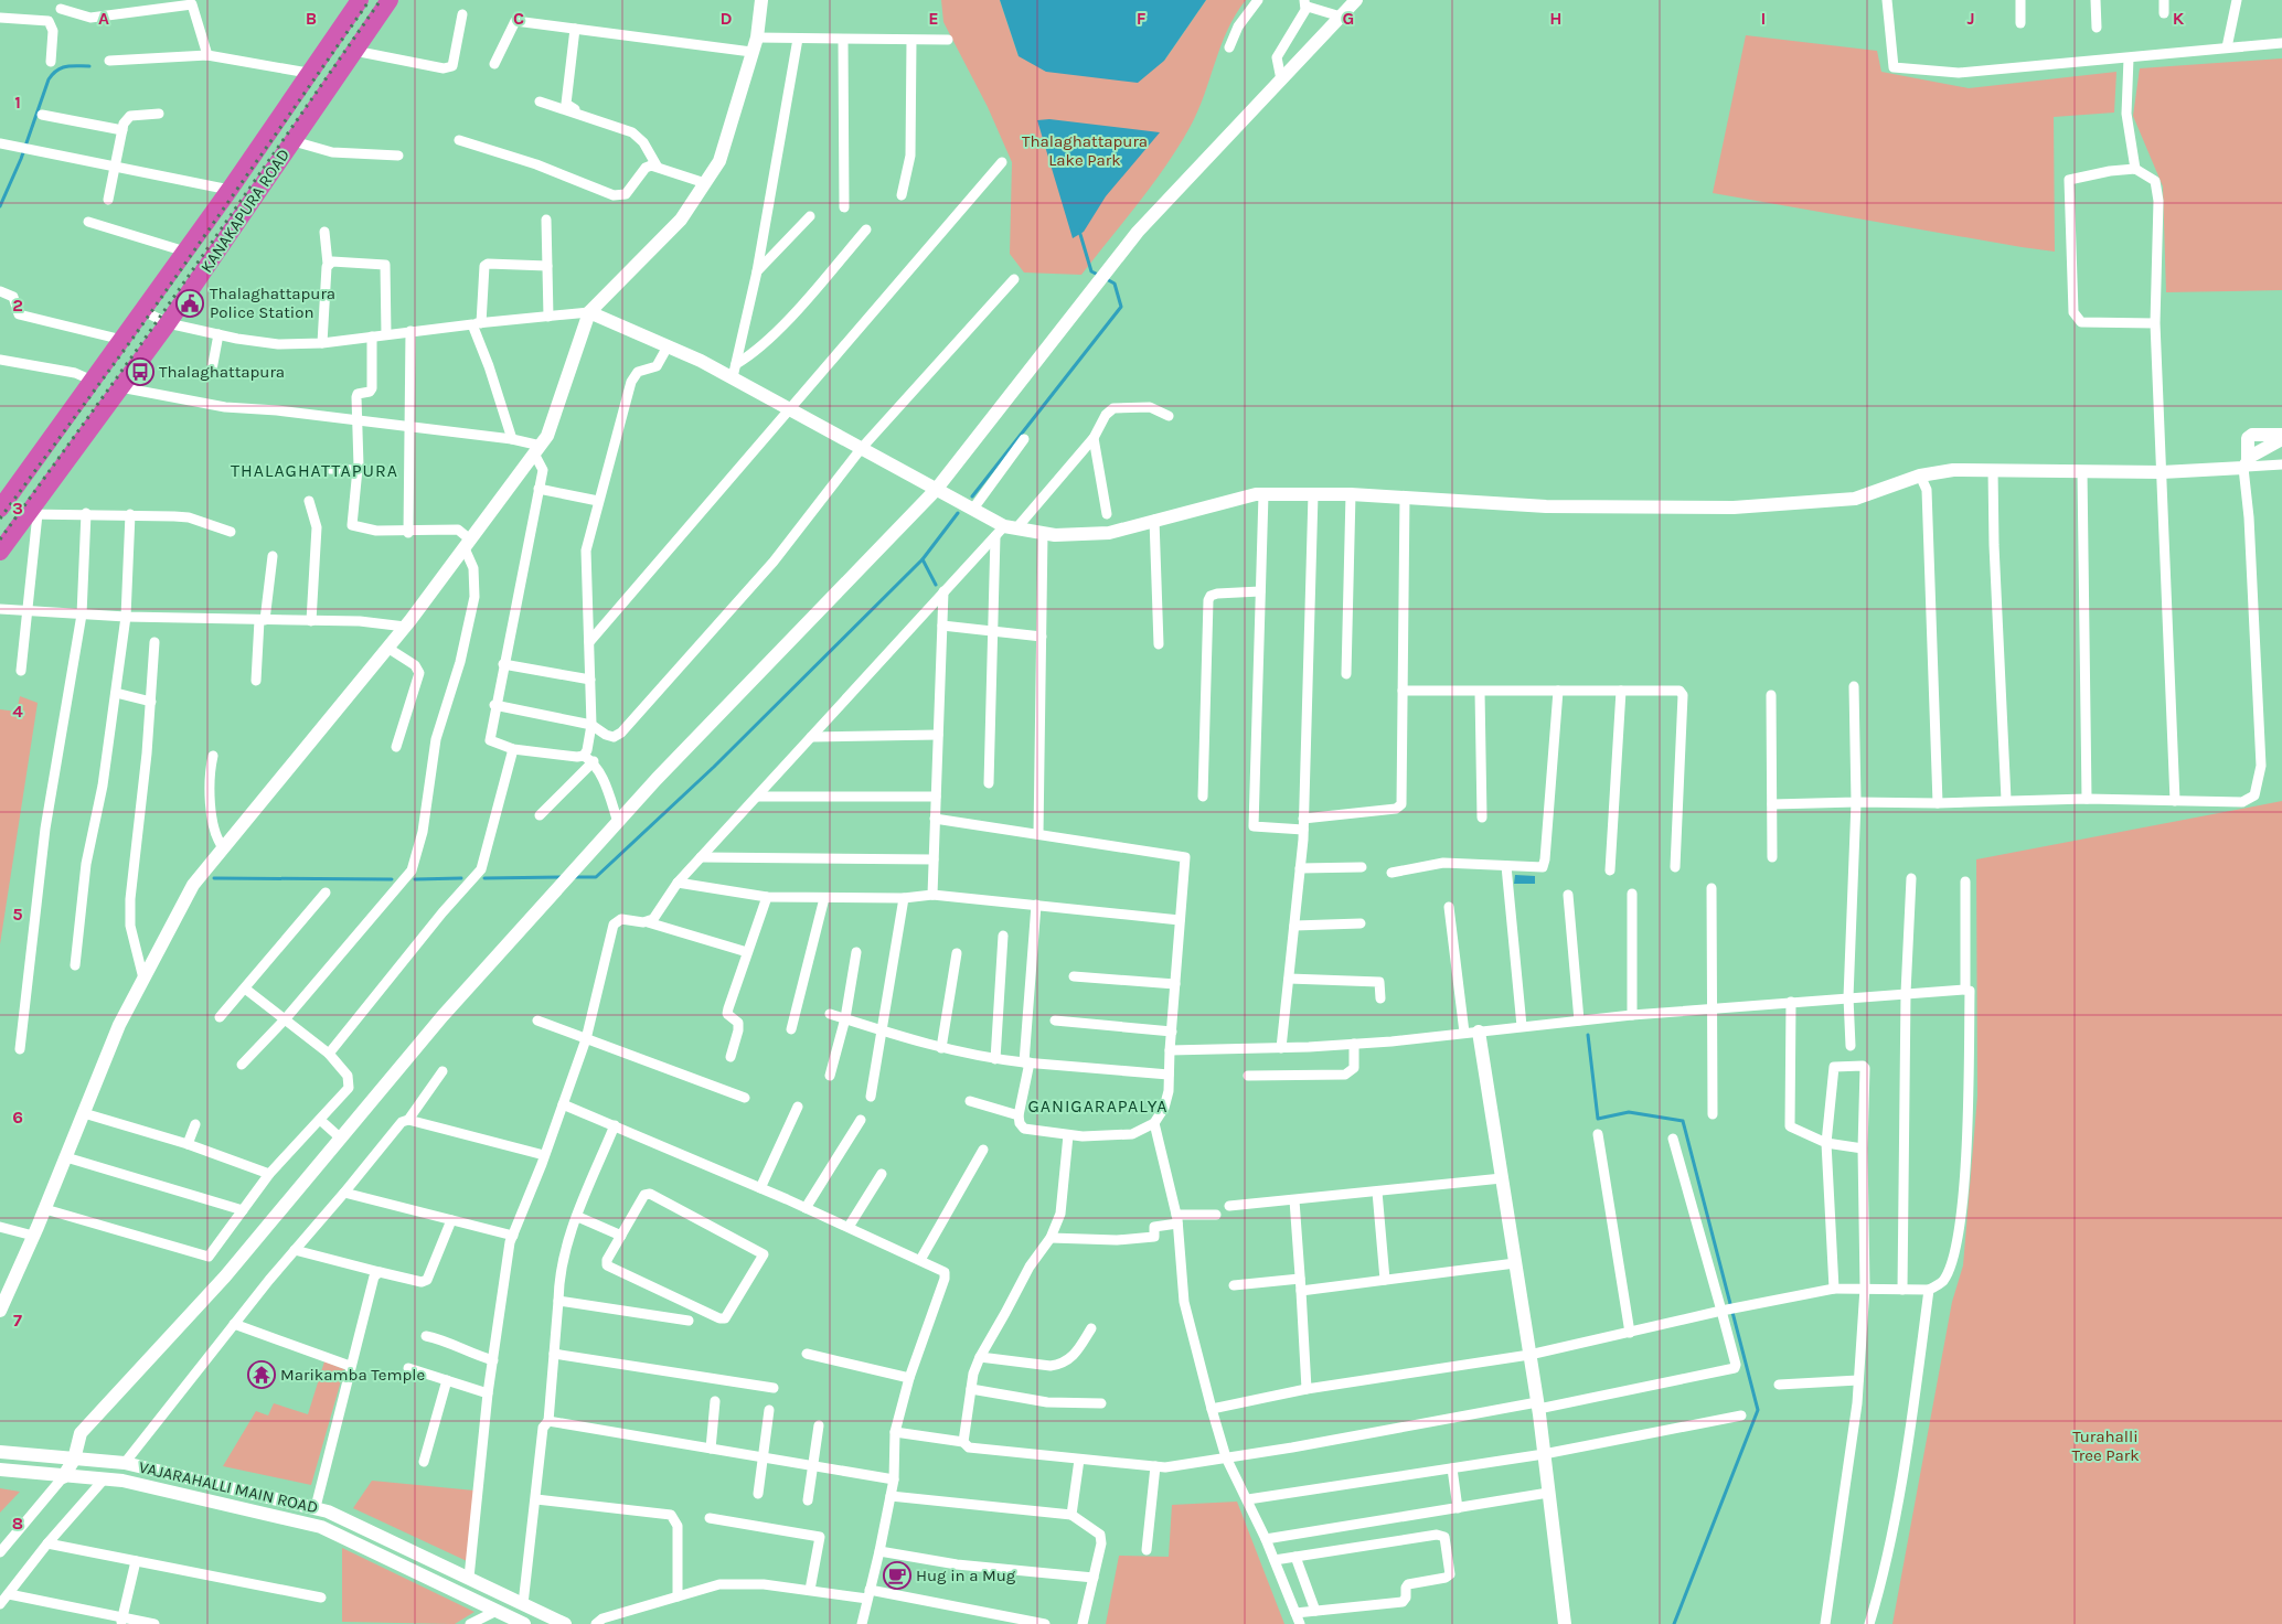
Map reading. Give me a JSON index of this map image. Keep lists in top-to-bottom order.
{
  "streets": {
    "highway": ["KANAKAPURA ROAD"],
    "street": ["VAJARAHALLI MAIN ROAD"]
  },
  "districts": ["THALAGHATTAPURA", "GANIGARAPALYA"],
  "parks": ["Thalaghattapura Lake Park", "Turahalli Tree Park"],
  "places": {
    "public building": ["Thalaghattapura Police Station"],
    "bus stop": ["Thalaghattapura"],
    "temple": ["Marikamba Temple"],
    "cafe": ["Hug in a Mug"]
  },
  "grid": {
    "columns": [
      "A",
      "B",
      "C",
      "D",
      "E",
      "F",
      "G",
      "H",
      "I",
      "J",
      "K"
    ],
    "rows": [
      "1",
      "2",
      "3",
      "4",
      "5",
      "6",
      "7",
      "8"
    ]
  }
}
